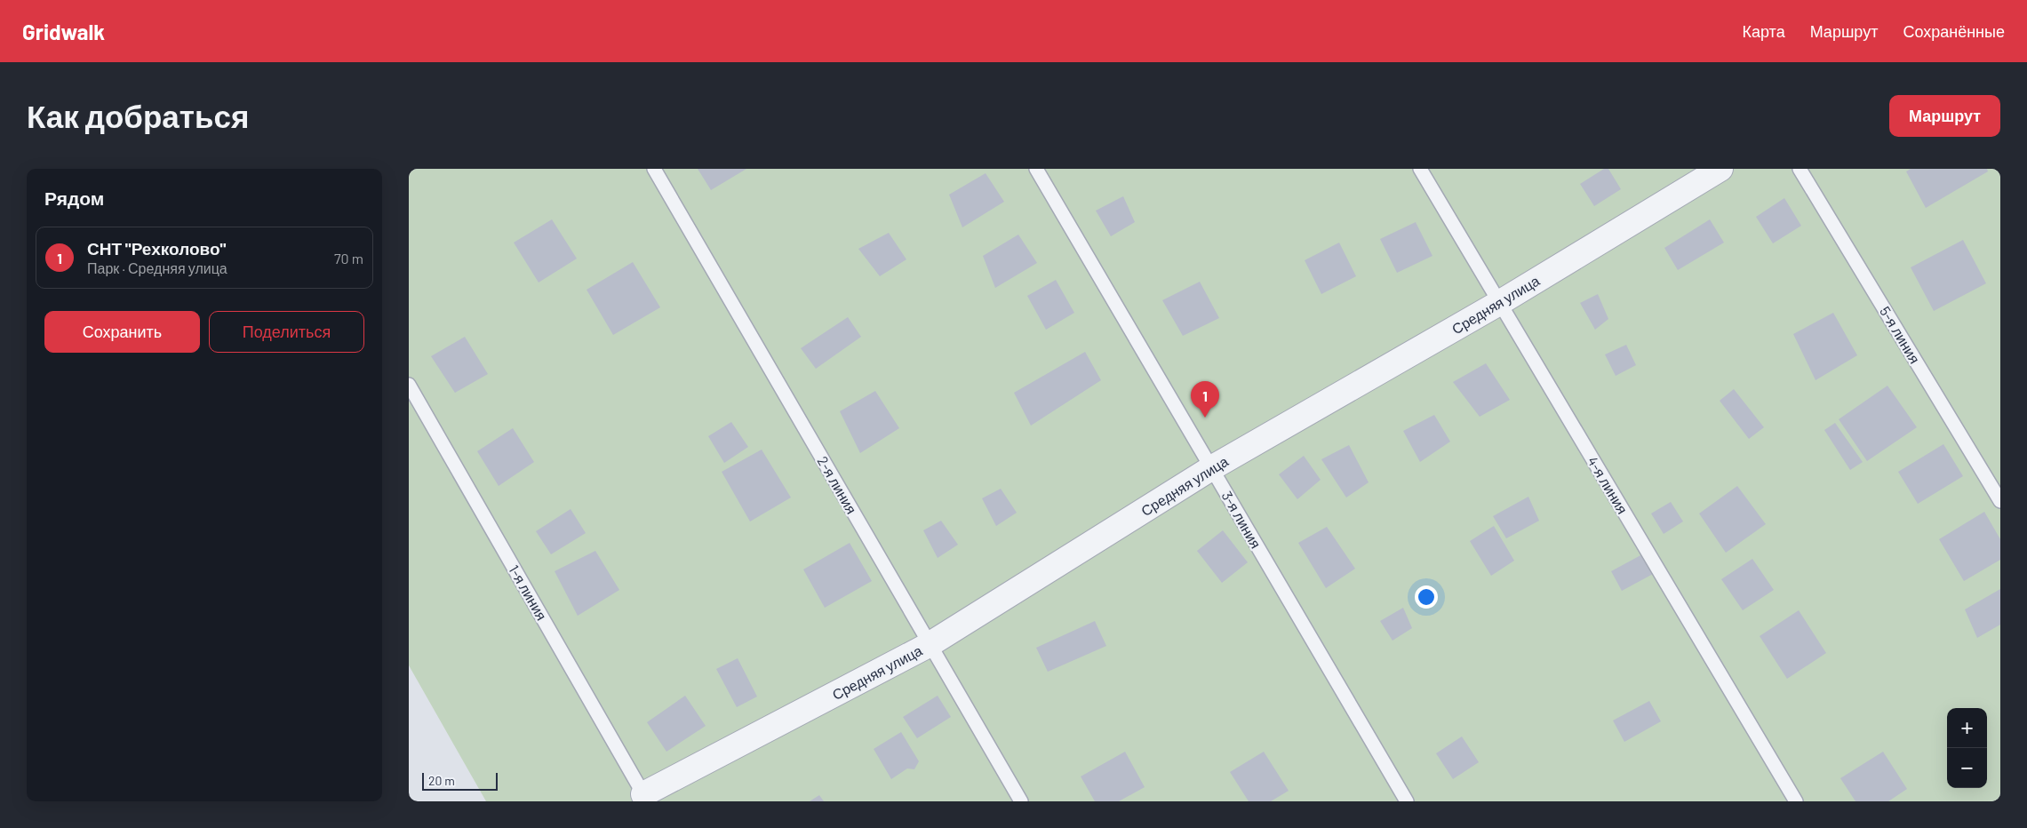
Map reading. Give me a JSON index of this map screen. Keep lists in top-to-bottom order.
{
  "streets": {
    "street": ["Средняя улица"],
    "lane": [
      "5-я линия",
      "2-я линия",
      "4-я линия",
      "3-я линия",
      "1-я линия"
    ]
  },
  "crossings": [
    ["Средняя улица", "2-я линия"],
    ["Средняя улица", "4-я линия"],
    ["Средняя улица", "3-я линия"],
    ["Средняя улица", "1-я линия"]
  ],
  "scale_bar": "20 m",
  "page": {
    "header": "Gridwalk",
    "nav": ["Карта", "Маршрут", "Сохранённые"],
    "buttons": [
      "Маршрут",
      ["Сохранить", "Поделиться"]
    ],
    "title": "Как добраться",
    "heading": "Рядом",
    "list": [
      {
        "mark": "1",
        "name": "СНТ \"Рехколово\"",
        "note": "Парк · Средняя улица",
        "value": "70 m"
      }
    ],
    "pins": "1",
    "map_buttons": ["+", "−"],
    "scale": "20 m"
  }
}
